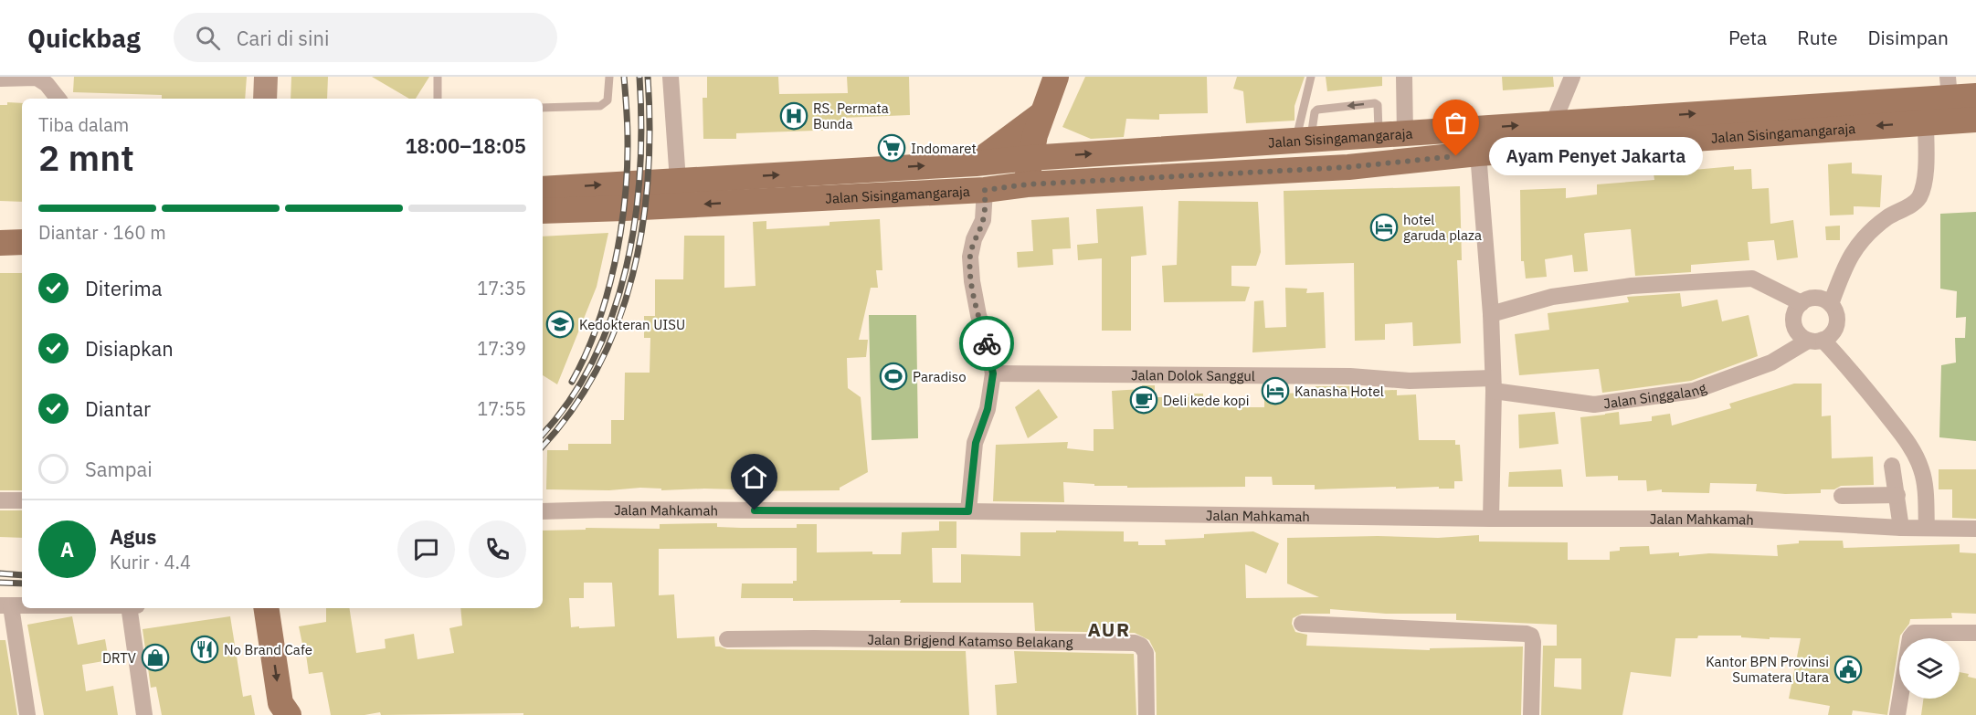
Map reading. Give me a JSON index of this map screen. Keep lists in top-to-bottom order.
{
  "streets": {
    "main road": ["Jalan Sisingamangaraja"],
    "street": [
      "Jalan Dolok Sanggul",
      "Jalan Singgalang",
      "Jalan Mahkamah",
      "Jalan Brigjend Katamso Belakang"
    ]
  },
  "crossings": [
    ["Jalan Dolok Sanggul", "Jalan Singgalang"]
  ],
  "districts": ["AUR"],
  "places": {
    "hospital": ["RS. Permata Bunda"],
    "supermarket": ["Indomaret"],
    "other": ["Ayam Penyet Jakarta"],
    "hotel": ["hotel garuda plaza", "Kanasha Hotel"],
    "school or university": ["Kedokteran UISU"],
    "sports": ["Paradiso"],
    "cafe": ["Deli kede kopi"],
    "restaurant": ["No Brand Cafe"],
    "shop": ["DRTV"],
    "public building": ["Kantor BPN Provinsi Sumatera Utara"]
  },
  "page": {
    "header": "Quickbag",
    "search": "Cari di sini",
    "nav": ["Peta", "Rute", "Disimpan"],
    "heading": ["2 mnt", "Tiba dalam", "18:00–18:05"],
    "panel": ["Agus", "Kurir · 4.4"],
    "bubble": "Ayam Penyet Jakarta",
    "bar": "Diantar · 160 m",
    "list": [
      ["Diterima", "17:35"],
      ["Disiapkan", "17:39"],
      ["Diantar", "17:55"],
      "Sampai"
    ],
    "round": "A"
  }
}
